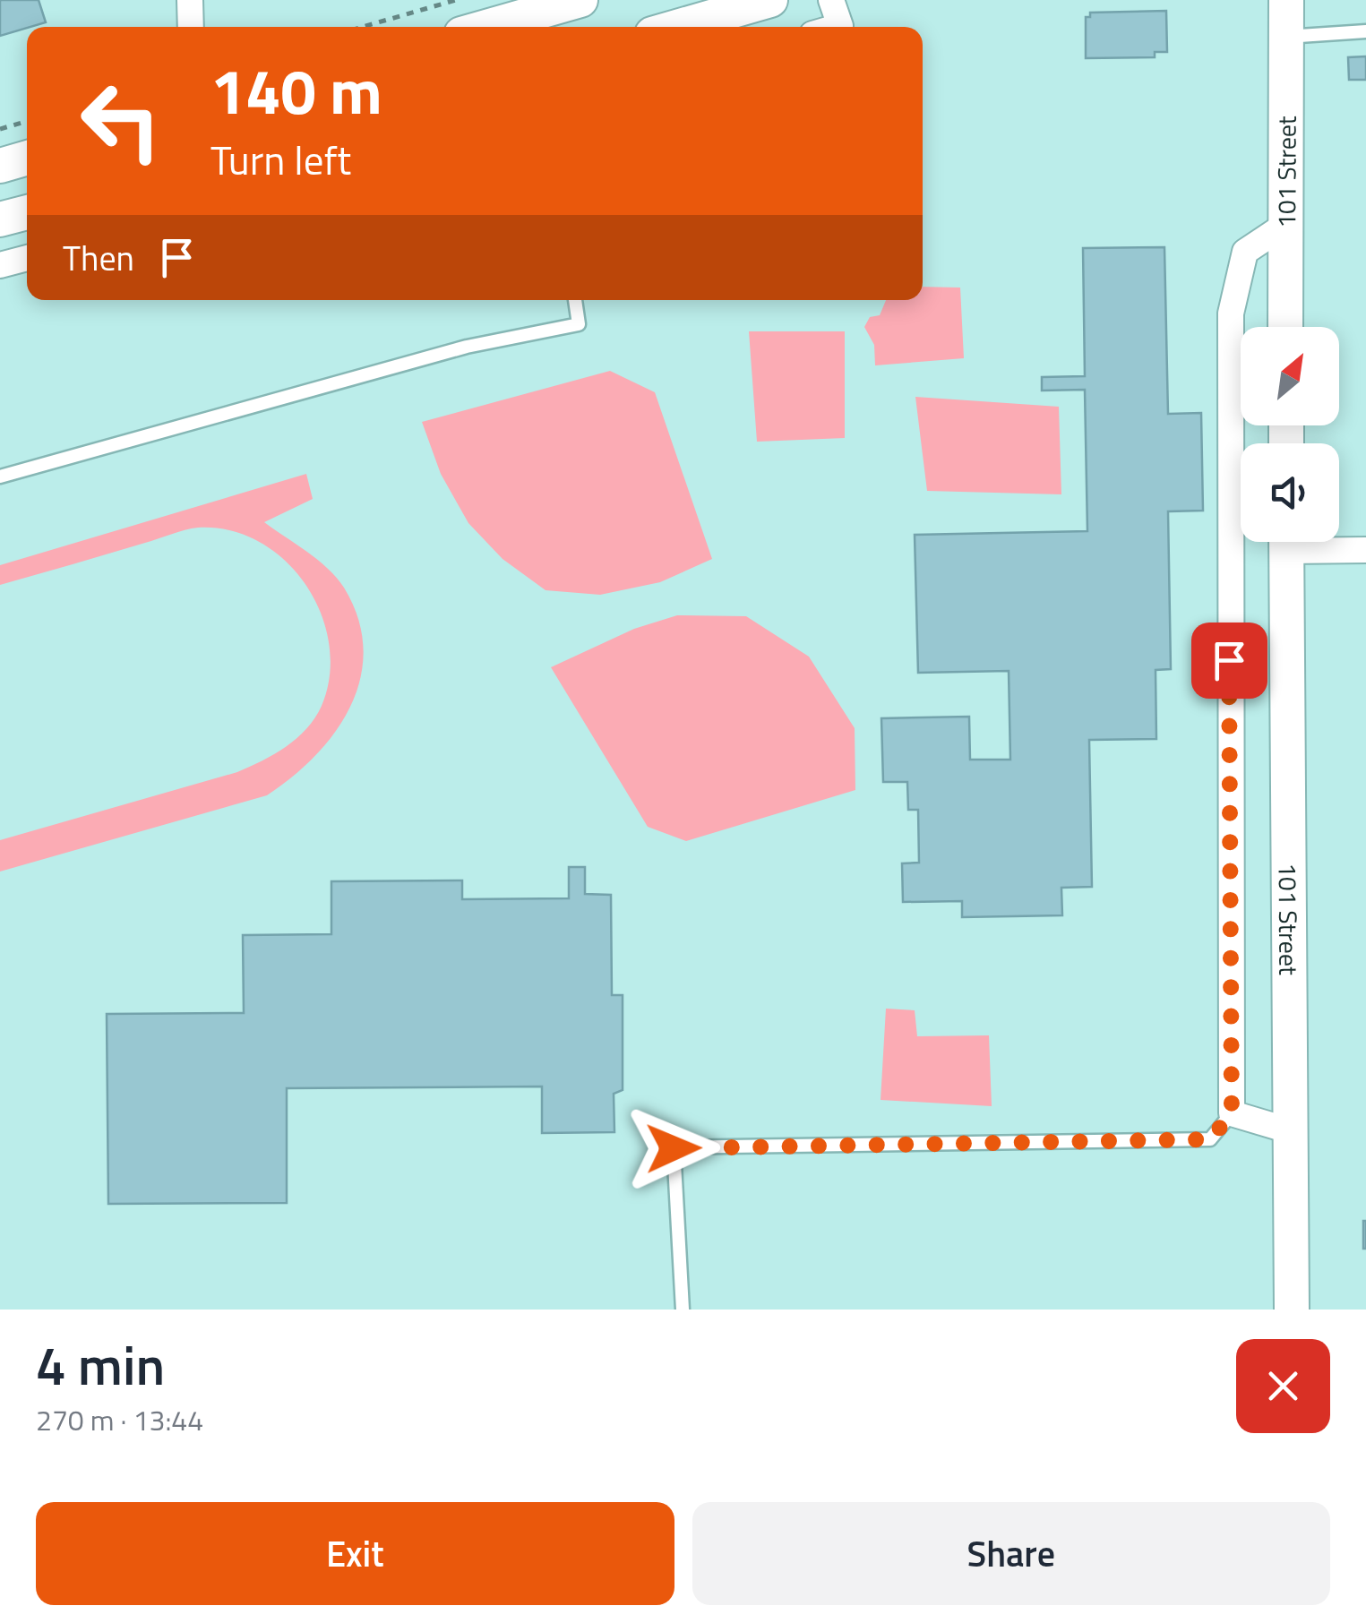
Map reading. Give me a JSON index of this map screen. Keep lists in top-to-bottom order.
{
  "streets": {
    "street": ["101 Street"]
  },
  "north": "top right",
  "page": {
    "turn": ["140 m", "Turn left"],
    "then": "Then",
    "heading": ["4 min", "270 m · 13:44"],
    "buttons": ["Exit", "Share"]
  }
}
